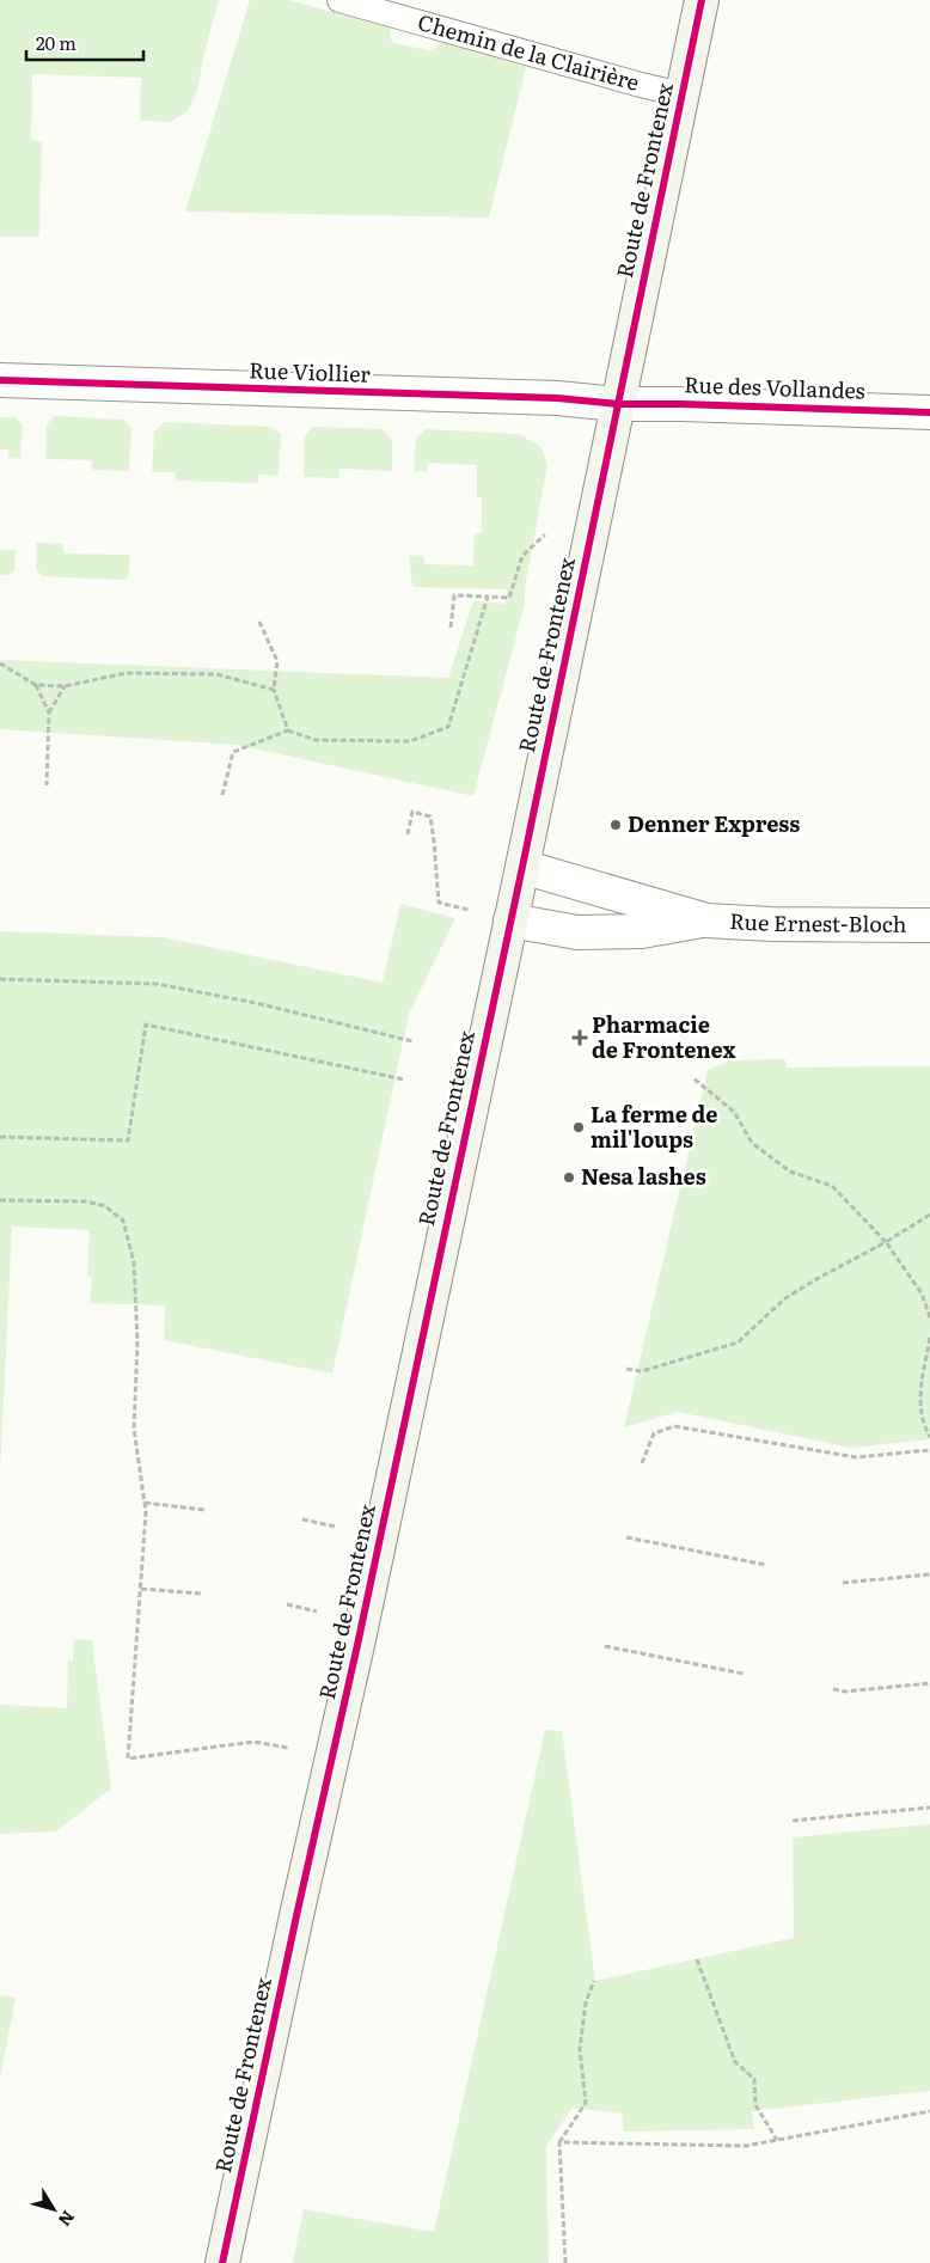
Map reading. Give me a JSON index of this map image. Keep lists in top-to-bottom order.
{
  "streets": {
    "main road": ["Route de Frontenex"],
    "street": ["Rue Viollier", "Rue des Vollandes", "Rue Ernest-Bloch"],
    "lane": ["Chemin de la Clairière"]
  },
  "crossings": [
    ["Chemin de la Clairière", "Route de Frontenex"],
    ["Route de Frontenex", "Rue Viollier"],
    ["Route de Frontenex", "Rue des Vollandes"],
    ["Route de Frontenex", "Rue Ernest-Bloch"],
    ["Rue Viollier", "Rue des Vollandes"]
  ],
  "places": {
    "other": ["Denner Express", "La ferme de mil'loups", "Nesa lashes"],
    "health": ["Pharmacie de Frontenex"]
  },
  "scale_bar": "20 m",
  "north": "bottom right"
}
